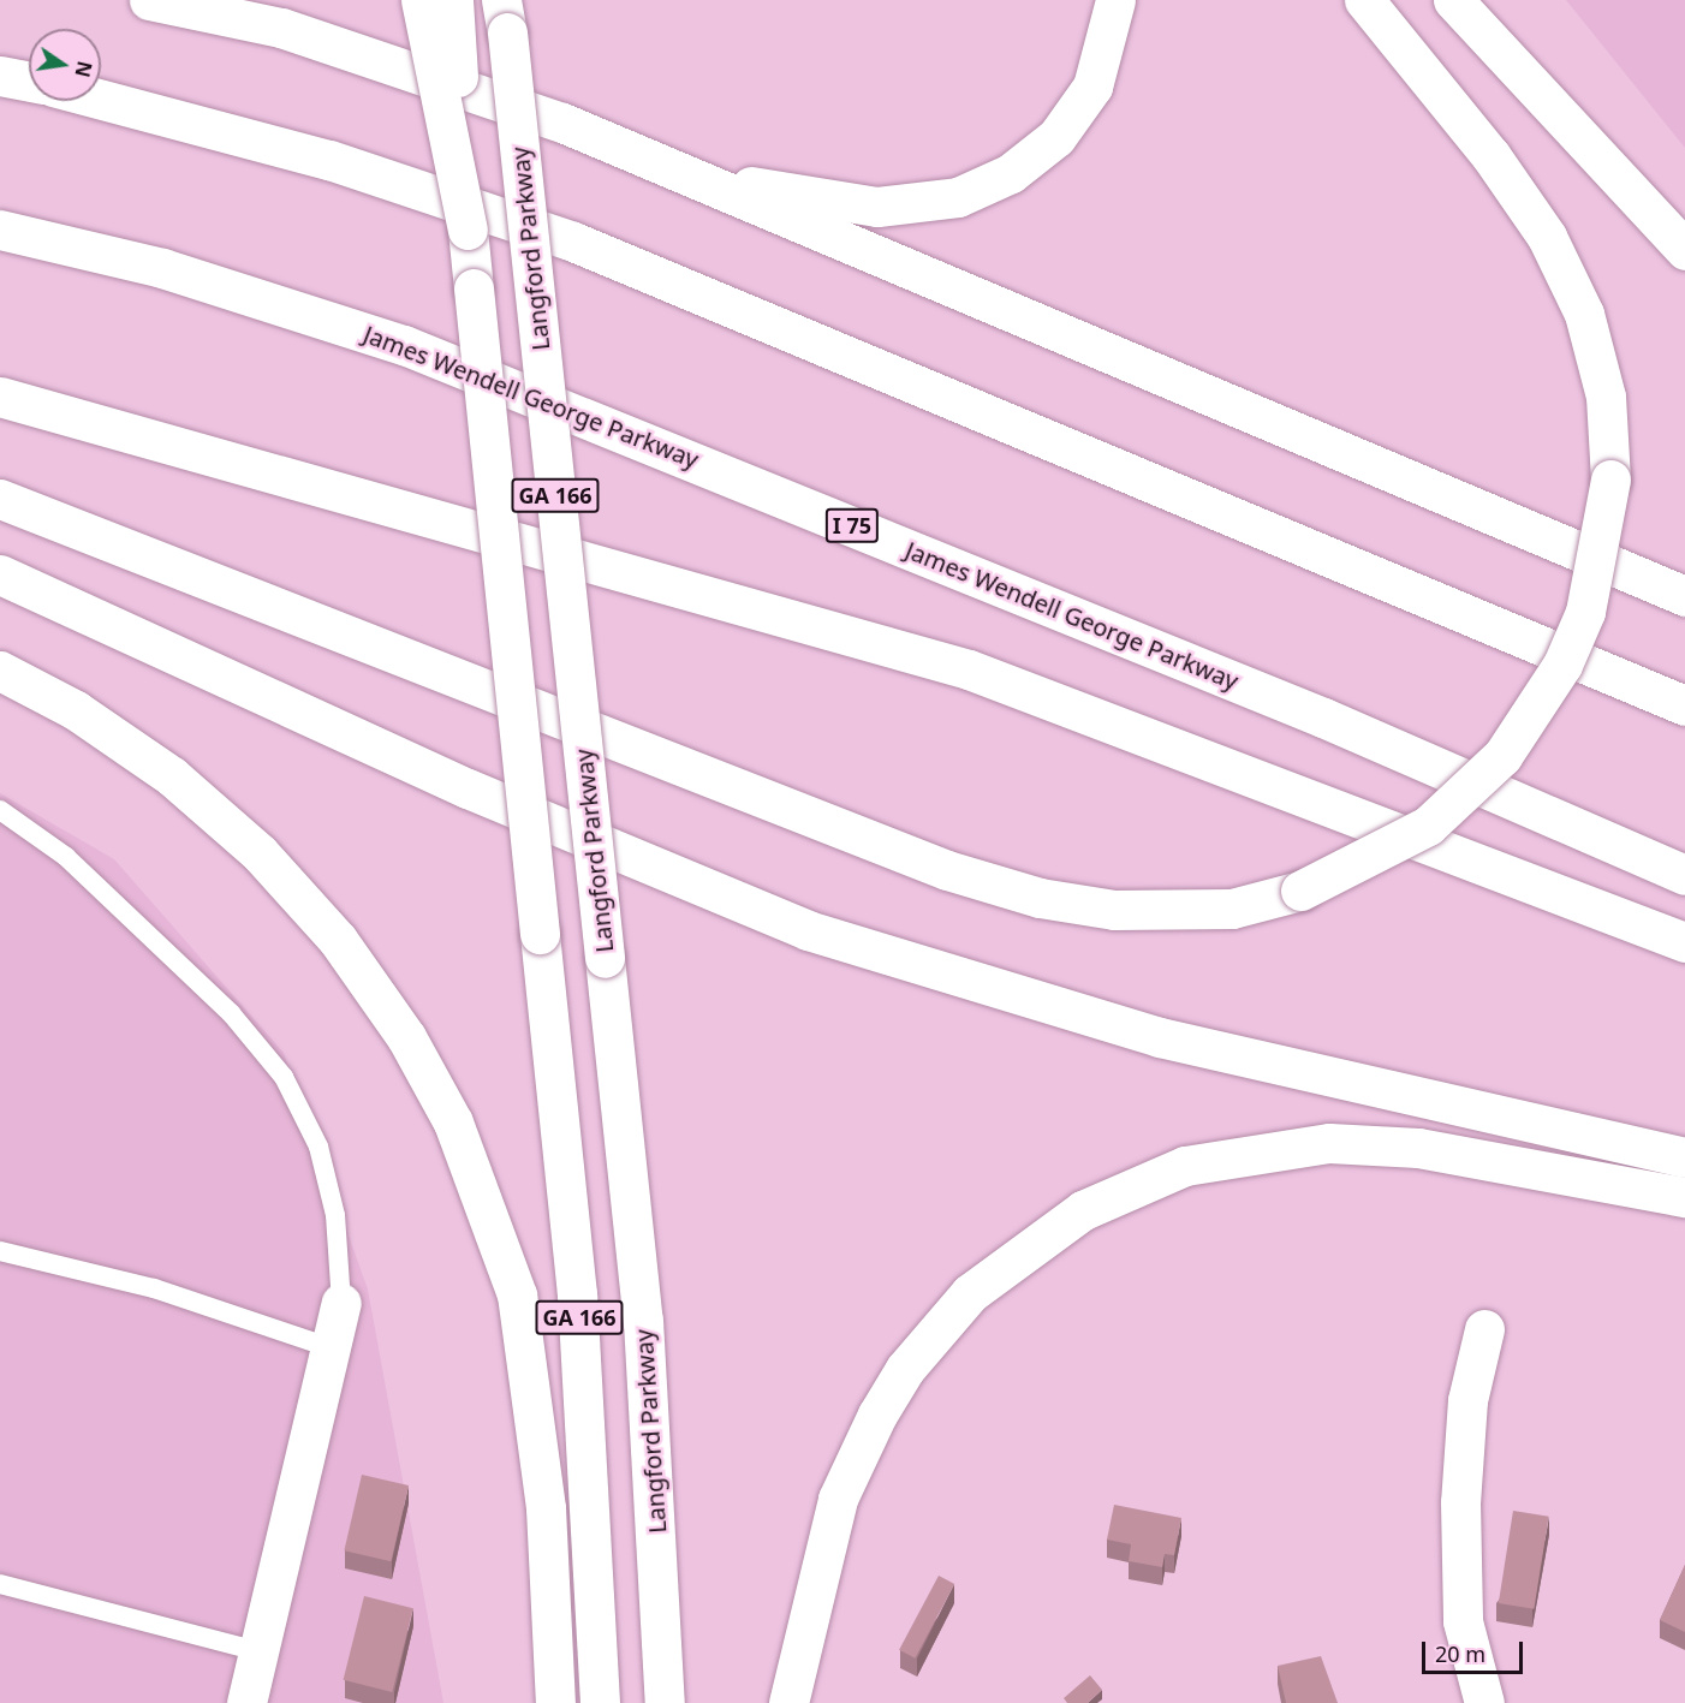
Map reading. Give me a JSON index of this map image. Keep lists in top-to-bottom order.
{
  "streets": {
    "main road": [
      "Langford Parkway",
      "James Wendell George Parkway",
      "GA 166",
      "I 75"
    ]
  },
  "scale_bar": "20 m",
  "north": "right"
}
